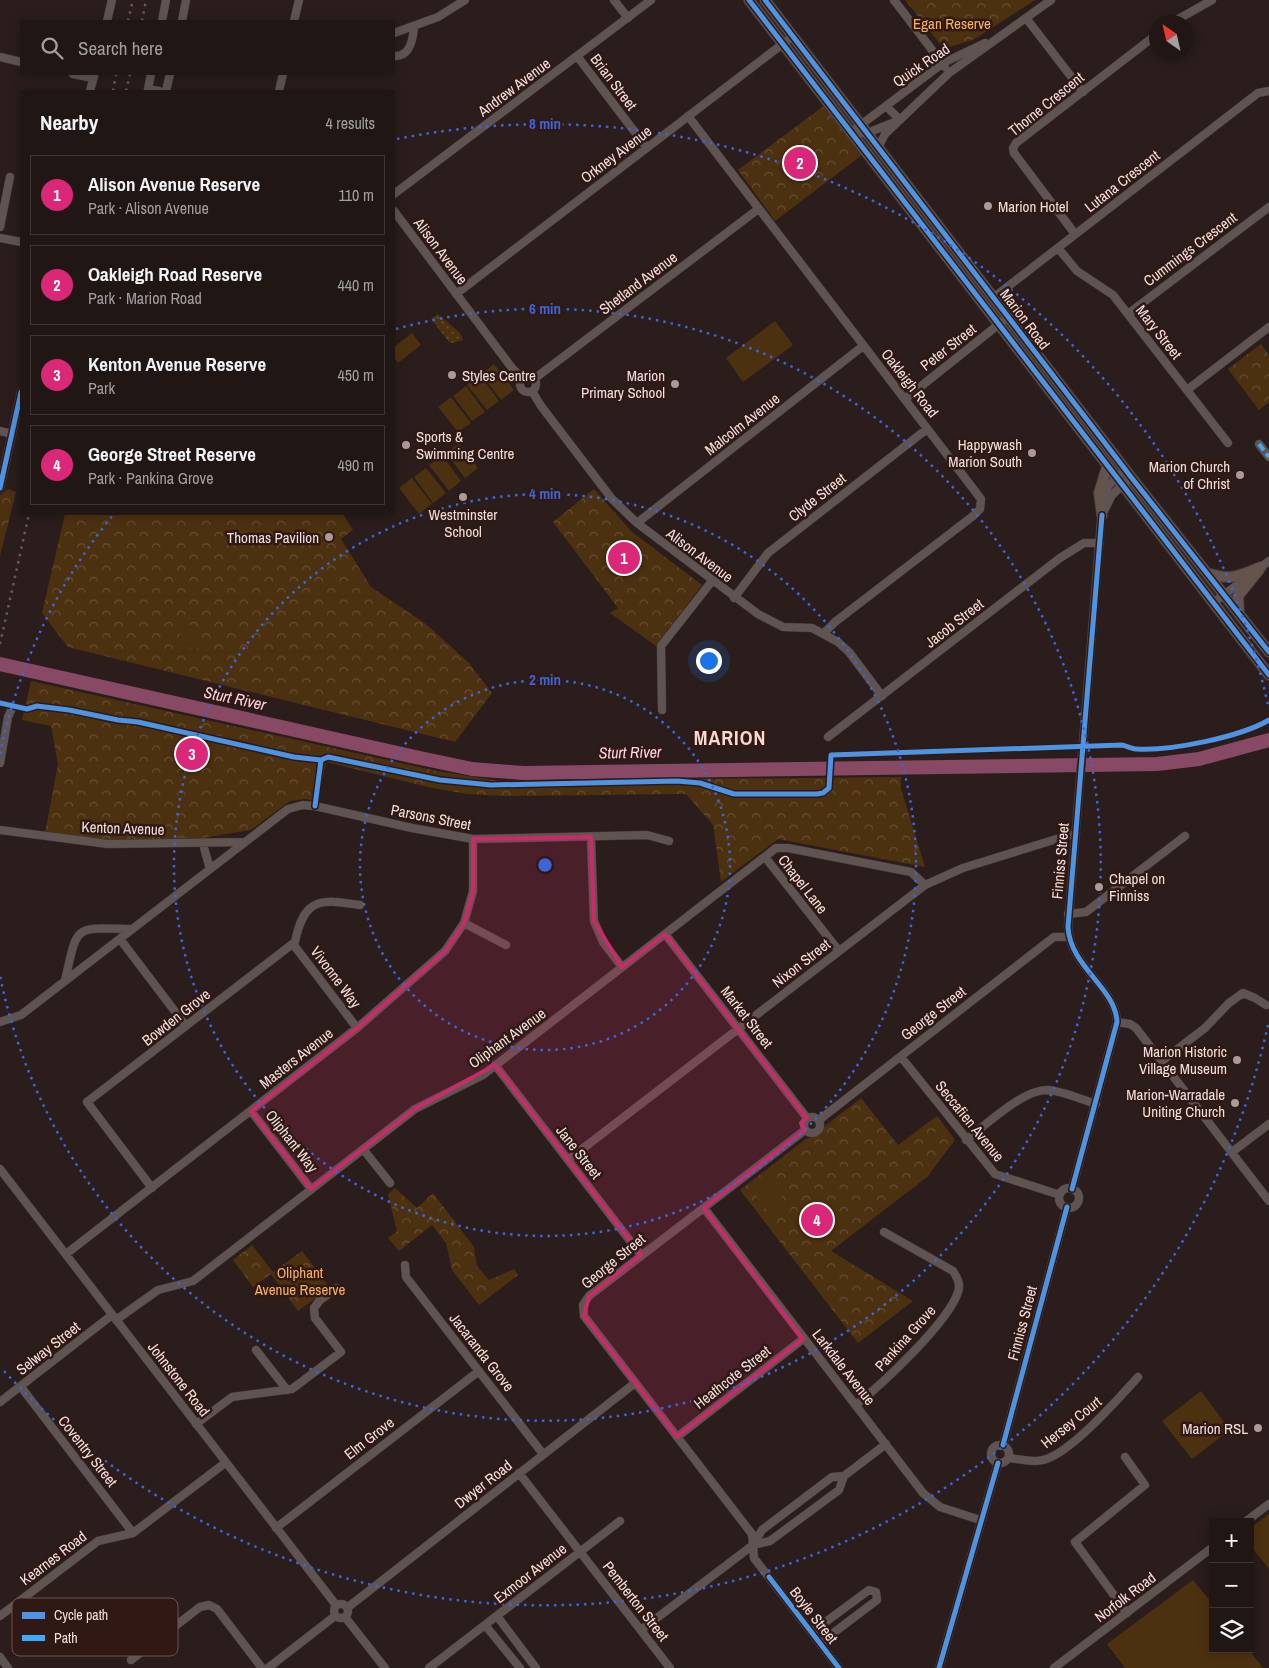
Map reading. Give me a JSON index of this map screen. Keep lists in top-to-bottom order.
{
  "streets": {
    "main road": ["Marion Road"],
    "street": [
      "Quick Road",
      "Brian Street",
      "Andrew Avenue",
      "Thorne Crescent",
      "Orkney Avenue",
      "Lutana Crescent",
      "Cummings Crescent",
      "Alison Avenue",
      "Shetland Avenue",
      "Mary Street",
      "Peter Street",
      "Oakleigh Road",
      "Malcolm Avenue",
      "Clyde Street",
      "Jacob Street",
      "Parsons Street",
      "Kenton Avenue",
      "Finniss Street",
      "Chapel Lane",
      "Nixon Street",
      "Vivonne Way",
      "George Street",
      "Bowden Grove",
      "Market Street",
      "Oliphant Avenue",
      "Masters Avenue",
      "Seccafien Avenue",
      "Oliphant Way",
      "Jane Street",
      "Pankina Grove",
      "Selway Street",
      "Jacaranda Grove",
      "Larkdale Avenue",
      "Heathcote Street",
      "Johnstone Road",
      "Hersey Court",
      "Elm Grove",
      "Coventry Street",
      "Dwyer Road",
      "Kearnes Road",
      "Exmoor Avenue",
      "Norfolk Road",
      "Pemberton Street",
      "Boyle Street"
    ]
  },
  "crossings": [
    ["Quick Road", "Marion Road"],
    ["Brian Street", "Andrew Avenue"],
    ["Brian Street", "Orkney Avenue"],
    ["Thorne Crescent", "Lutana Crescent"],
    ["Orkney Avenue", "Alison Avenue"],
    ["Orkney Avenue", "Marion Road"],
    ["Orkney Avenue", "Oakleigh Road"],
    ["Lutana Crescent", "Marion Road"],
    ["Lutana Crescent", "Mary Street"],
    ["Cummings Crescent", "Mary Street"],
    ["Alison Avenue", "Shetland Avenue"],
    ["Alison Avenue", "Oakleigh Road"],
    ["Alison Avenue", "Malcolm Avenue"],
    ["Alison Avenue", "Clyde Street"],
    ["Alison Avenue", "Jacob Street"],
    ["Shetland Avenue", "Oakleigh Road"],
    ["Marion Road", "Peter Street"],
    ["Marion Road", "Finniss Street"],
    ["Peter Street", "Oakleigh Road"],
    ["Oakleigh Road", "Malcolm Avenue"],
    ["Oakleigh Road", "Clyde Street"],
    ["Jacob Street", "Finniss Street"],
    ["Parsons Street", "Kenton Avenue"],
    ["Parsons Street", "Masters Avenue"],
    ["Finniss Street", "Nixon Street"],
    ["Finniss Street", "George Street"],
    ["Finniss Street", "Seccafien Avenue"],
    ["Finniss Street", "Hersey Court"],
    ["Chapel Lane", "Nixon Street"],
    ["Chapel Lane", "Oliphant Avenue"],
    ["Nixon Street", "Market Street"],
    ["Nixon Street", "Oliphant Avenue"],
    ["Nixon Street", "Jane Street"],
    ["Vivonne Way", "Bowden Grove"],
    ["Vivonne Way", "Masters Avenue"],
    ["George Street", "Market Street"],
    ["George Street", "Seccafien Avenue"],
    ["George Street", "Jane Street"],
    ["George Street", "Larkdale Avenue"],
    ["George Street", "Boyle Street"],
    ["Bowden Grove", "Masters Avenue"],
    ["Market Street", "Oliphant Avenue"],
    ["Oliphant Avenue", "Oliphant Way"],
    ["Oliphant Avenue", "Jane Street"],
    ["Oliphant Avenue", "Selway Street"],
    ["Oliphant Avenue", "Johnstone Road"],
    ["Masters Avenue", "Oliphant Way"],
    ["Masters Avenue", "Johnstone Road"],
    ["Pankina Grove", "Larkdale Avenue"],
    ["Selway Street", "Johnstone Road"],
    ["Selway Street", "Coventry Street"],
    ["Jacaranda Grove", "Elm Grove"],
    ["Jacaranda Grove", "Dwyer Road"],
    ["Larkdale Avenue", "Heathcote Street"],
    ["Heathcote Street", "Boyle Street"],
    ["Johnstone Road", "Elm Grove"],
    ["Johnstone Road", "Dwyer Road"],
    ["Johnstone Road", "Kearnes Road"],
    ["Coventry Street", "Kearnes Road"],
    ["Dwyer Road", "Pemberton Street"],
    ["Dwyer Road", "Boyle Street"],
    ["Exmoor Avenue", "Pemberton Street"]
  ],
  "districts": ["MARION"],
  "water": ["Sturt River"],
  "parks": ["Egan Reserve", "Oliphant Avenue Reserve"],
  "places": [
    "Marion Hotel",
    "Styles Centre",
    "Marion Primary School",
    "Sports & Swimming Centre",
    "Happywash Marion South",
    "Marion Church of Christ",
    "Westminster School",
    "Thomas Pavilion",
    "Chapel on Finniss",
    "Marion Historic Village Museum",
    "Marion-Warradale Uniting Church",
    "Marion RSL"
  ],
  "legend": ["Cycle path", "Path"],
  "north": "top left",
  "page": {
    "search": "Search here",
    "heading": ["Nearby", "4 results"],
    "pins": [
      "2",
      "1",
      "3",
      "4"
    ],
    "list": [
      {
        "mark": "1",
        "name": "Alison Avenue Reserve",
        "note": "Park · Alison Avenue",
        "value": "110 m"
      },
      {
        "mark": "2",
        "name": "Oakleigh Road Reserve",
        "note": "Park · Marion Road",
        "value": "440 m"
      },
      {
        "mark": "3",
        "name": "Kenton Avenue Reserve",
        "note": "Park",
        "value": "450 m"
      },
      {
        "mark": "4",
        "name": "George Street Reserve",
        "note": "Park · Pankina Grove",
        "value": "490 m"
      }
    ],
    "map_buttons": ["+", "−"]
  },
  "rings": [
    "8 min",
    "6 min",
    "4 min",
    "2 min"
  ]
}
